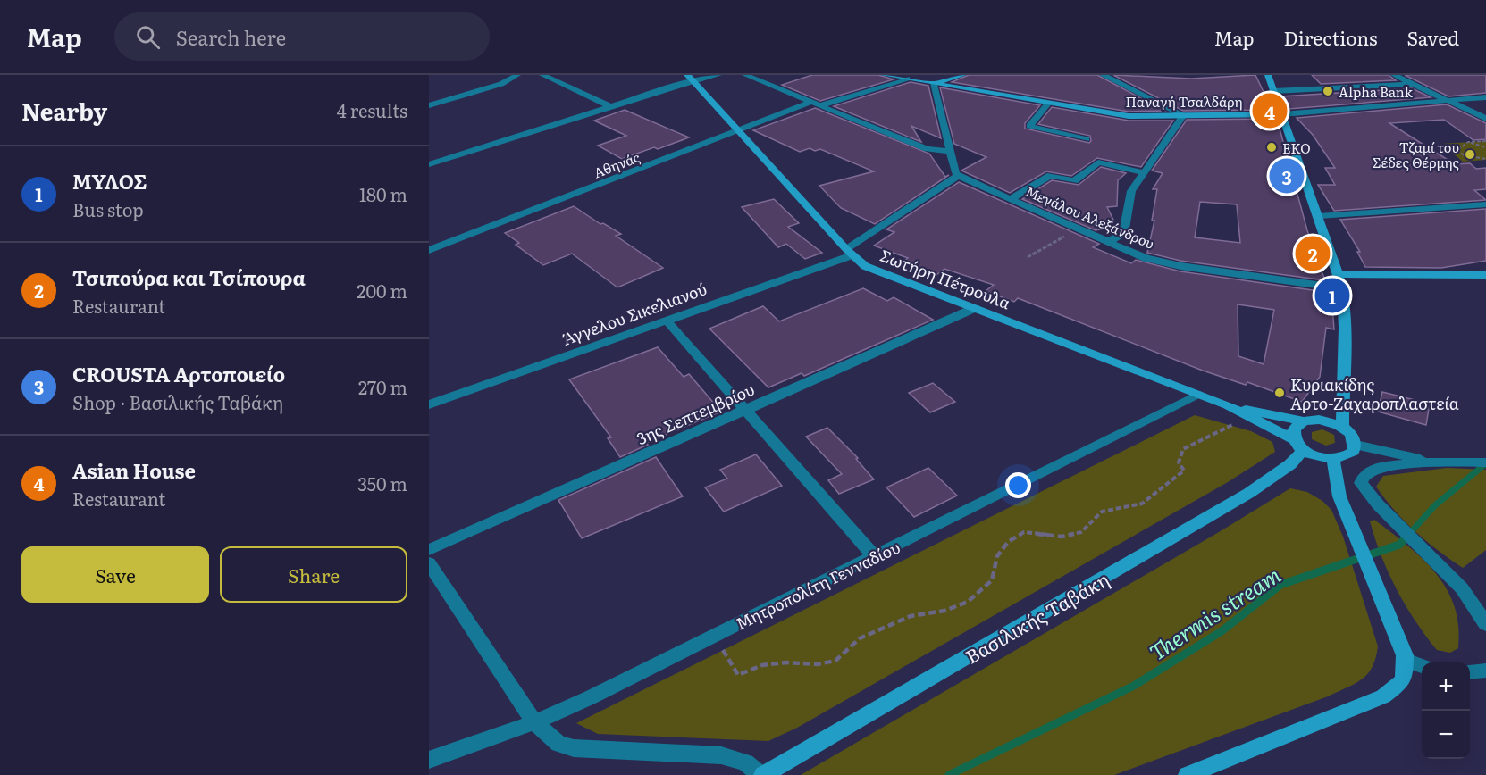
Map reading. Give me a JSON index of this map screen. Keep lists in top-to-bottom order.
{
  "streets": {
    "street": [
      "Παναγή Τσαλδάρη",
      "Αθηνάς",
      "Μεγάλου Αλεξάνδρου",
      "Σωτήρη Πέτρουλα",
      "Άγγελου Σικελιανού",
      "3ης Σεπτεμβρίου",
      "Μητροπολίτη Γενναδίου",
      "Βασιλικής Ταβάκη"
    ]
  },
  "crossings": [
    ["Παναγή Τσαλδάρη", "Αθηνάς"],
    ["Αθηνάς", "Σωτήρη Πέτρουλα"],
    ["Μεγάλου Αλεξάνδρου", "Άγγελου Σικελιανού"],
    ["Σωτήρη Πέτρουλα", "Άγγελου Σικελιανού"],
    ["Σωτήρη Πέτρουλα", "3ης Σεπτεμβρίου"],
    ["Σωτήρη Πέτρουλα", "Μητροπολίτη Γενναδίου"],
    ["Σωτήρη Πέτρουλα", "Βασιλικής Ταβάκη"]
  ],
  "water": ["Thermis stream"],
  "places": [
    "Alpha Bank",
    "EKO",
    "Τζαμί του Σέδες Θέρμης",
    "Κυριακίδης Αρτο-Ζαχαροπλαστεία"
  ],
  "page": {
    "header": "Map",
    "search": "Search here",
    "nav": ["Map", "Directions", "Saved"],
    "heading": ["Nearby", "4 results"],
    "pins": [
      "4",
      "3",
      "2",
      "1"
    ],
    "list": [
      {
        "mark": "1",
        "name": "ΜΥΛΟΣ",
        "note": "Bus stop",
        "value": "180 m"
      },
      {
        "mark": "2",
        "name": "Τσιπούρα και Τσίπουρα",
        "note": "Restaurant",
        "value": "200 m"
      },
      {
        "mark": "3",
        "name": "CROUSTA Αρτοποιείο",
        "note": "Shop · Βασιλικής Ταβάκη",
        "value": "270 m"
      },
      {
        "mark": "4",
        "name": "Asian House",
        "note": "Restaurant",
        "value": "350 m"
      }
    ],
    "buttons": ["Save", "Share"],
    "map_buttons": ["+", "−"]
  }
}
